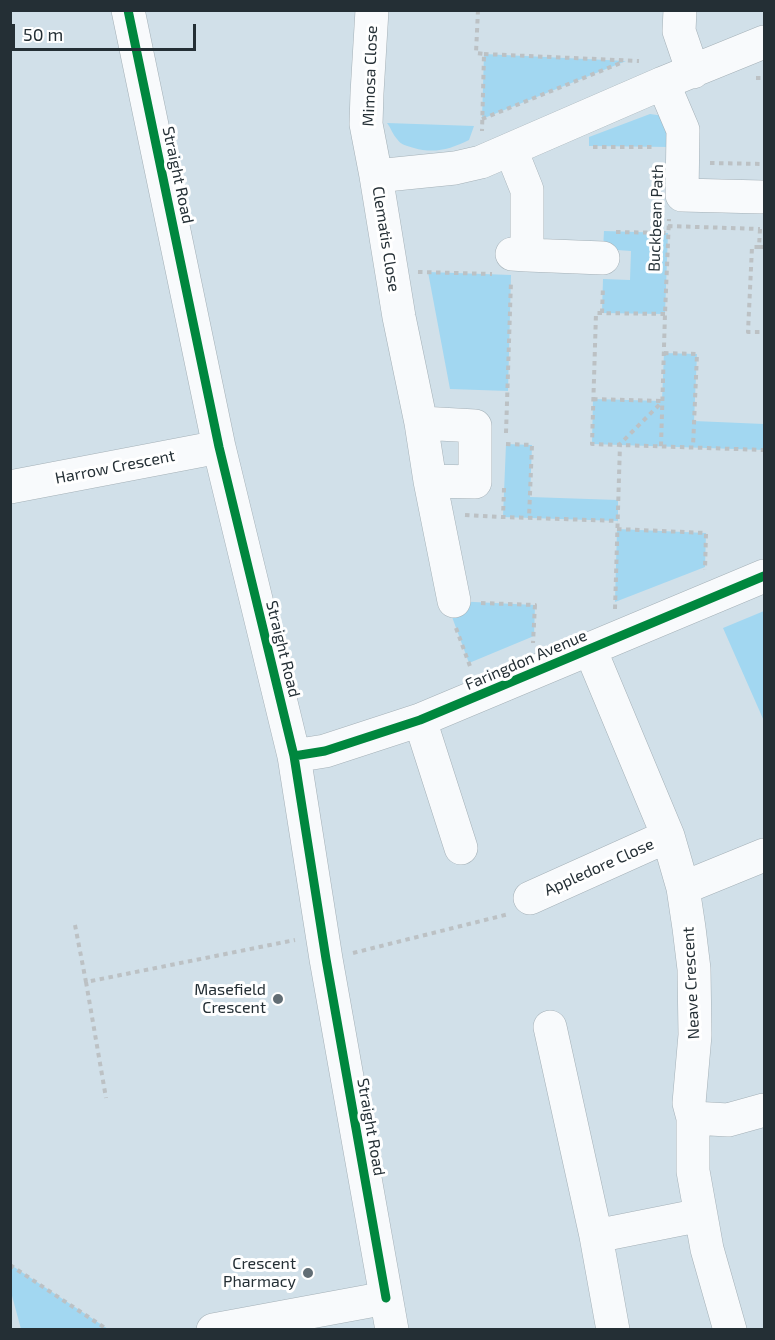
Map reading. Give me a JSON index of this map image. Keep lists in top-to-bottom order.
{
  "streets": {
    "street": [
      "Mimosa Close",
      "Straight Road",
      "Clematis Close",
      "Harrow Crescent",
      "Faringdon Avenue",
      "Appledore Close",
      "Neave Crescent"
    ],
    "path": ["Buckbean Path"]
  },
  "crossings": [
    ["Mimosa Close", "Clematis Close"],
    ["Straight Road", "Harrow Crescent"],
    ["Straight Road", "Faringdon Avenue"],
    ["Faringdon Avenue", "Neave Crescent"],
    ["Appledore Close", "Neave Crescent"]
  ],
  "places": ["Masefield Crescent", "Crescent Pharmacy"],
  "scale_bar": "50 m"
}
